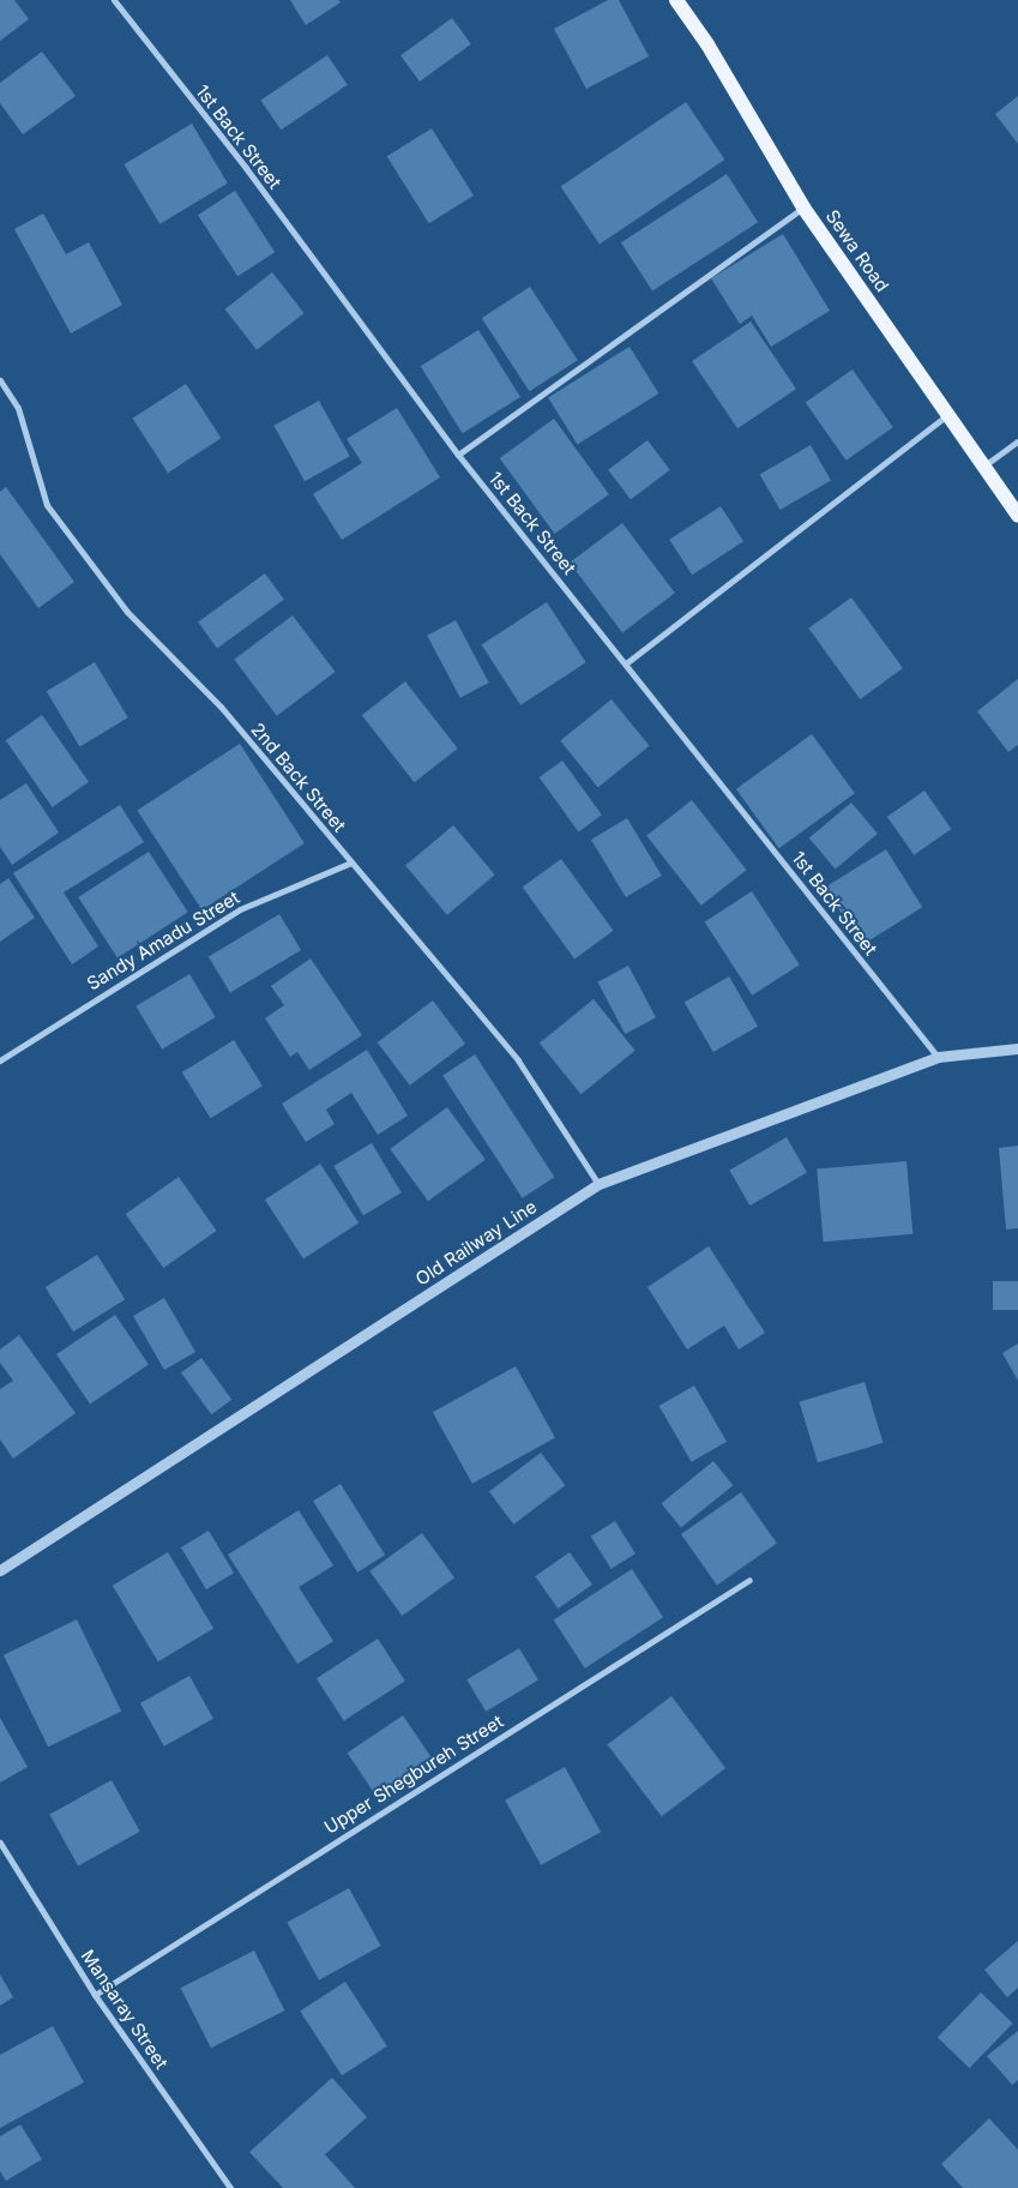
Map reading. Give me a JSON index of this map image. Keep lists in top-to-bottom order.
{
  "streets": {
    "main road": ["Sewa Road"],
    "street": [
      "1st Back Street",
      "2nd Back Street",
      "Sandy Amadu Street",
      "Old Railway Line",
      "Upper Shegbureh Street",
      "Mansaray Street"
    ]
  },
  "crossings": [
    ["1st Back Street", "Old Railway Line"],
    ["2nd Back Street", "Sandy Amadu Street"],
    ["2nd Back Street", "Old Railway Line"],
    ["Upper Shegbureh Street", "Mansaray Street"]
  ]
}
